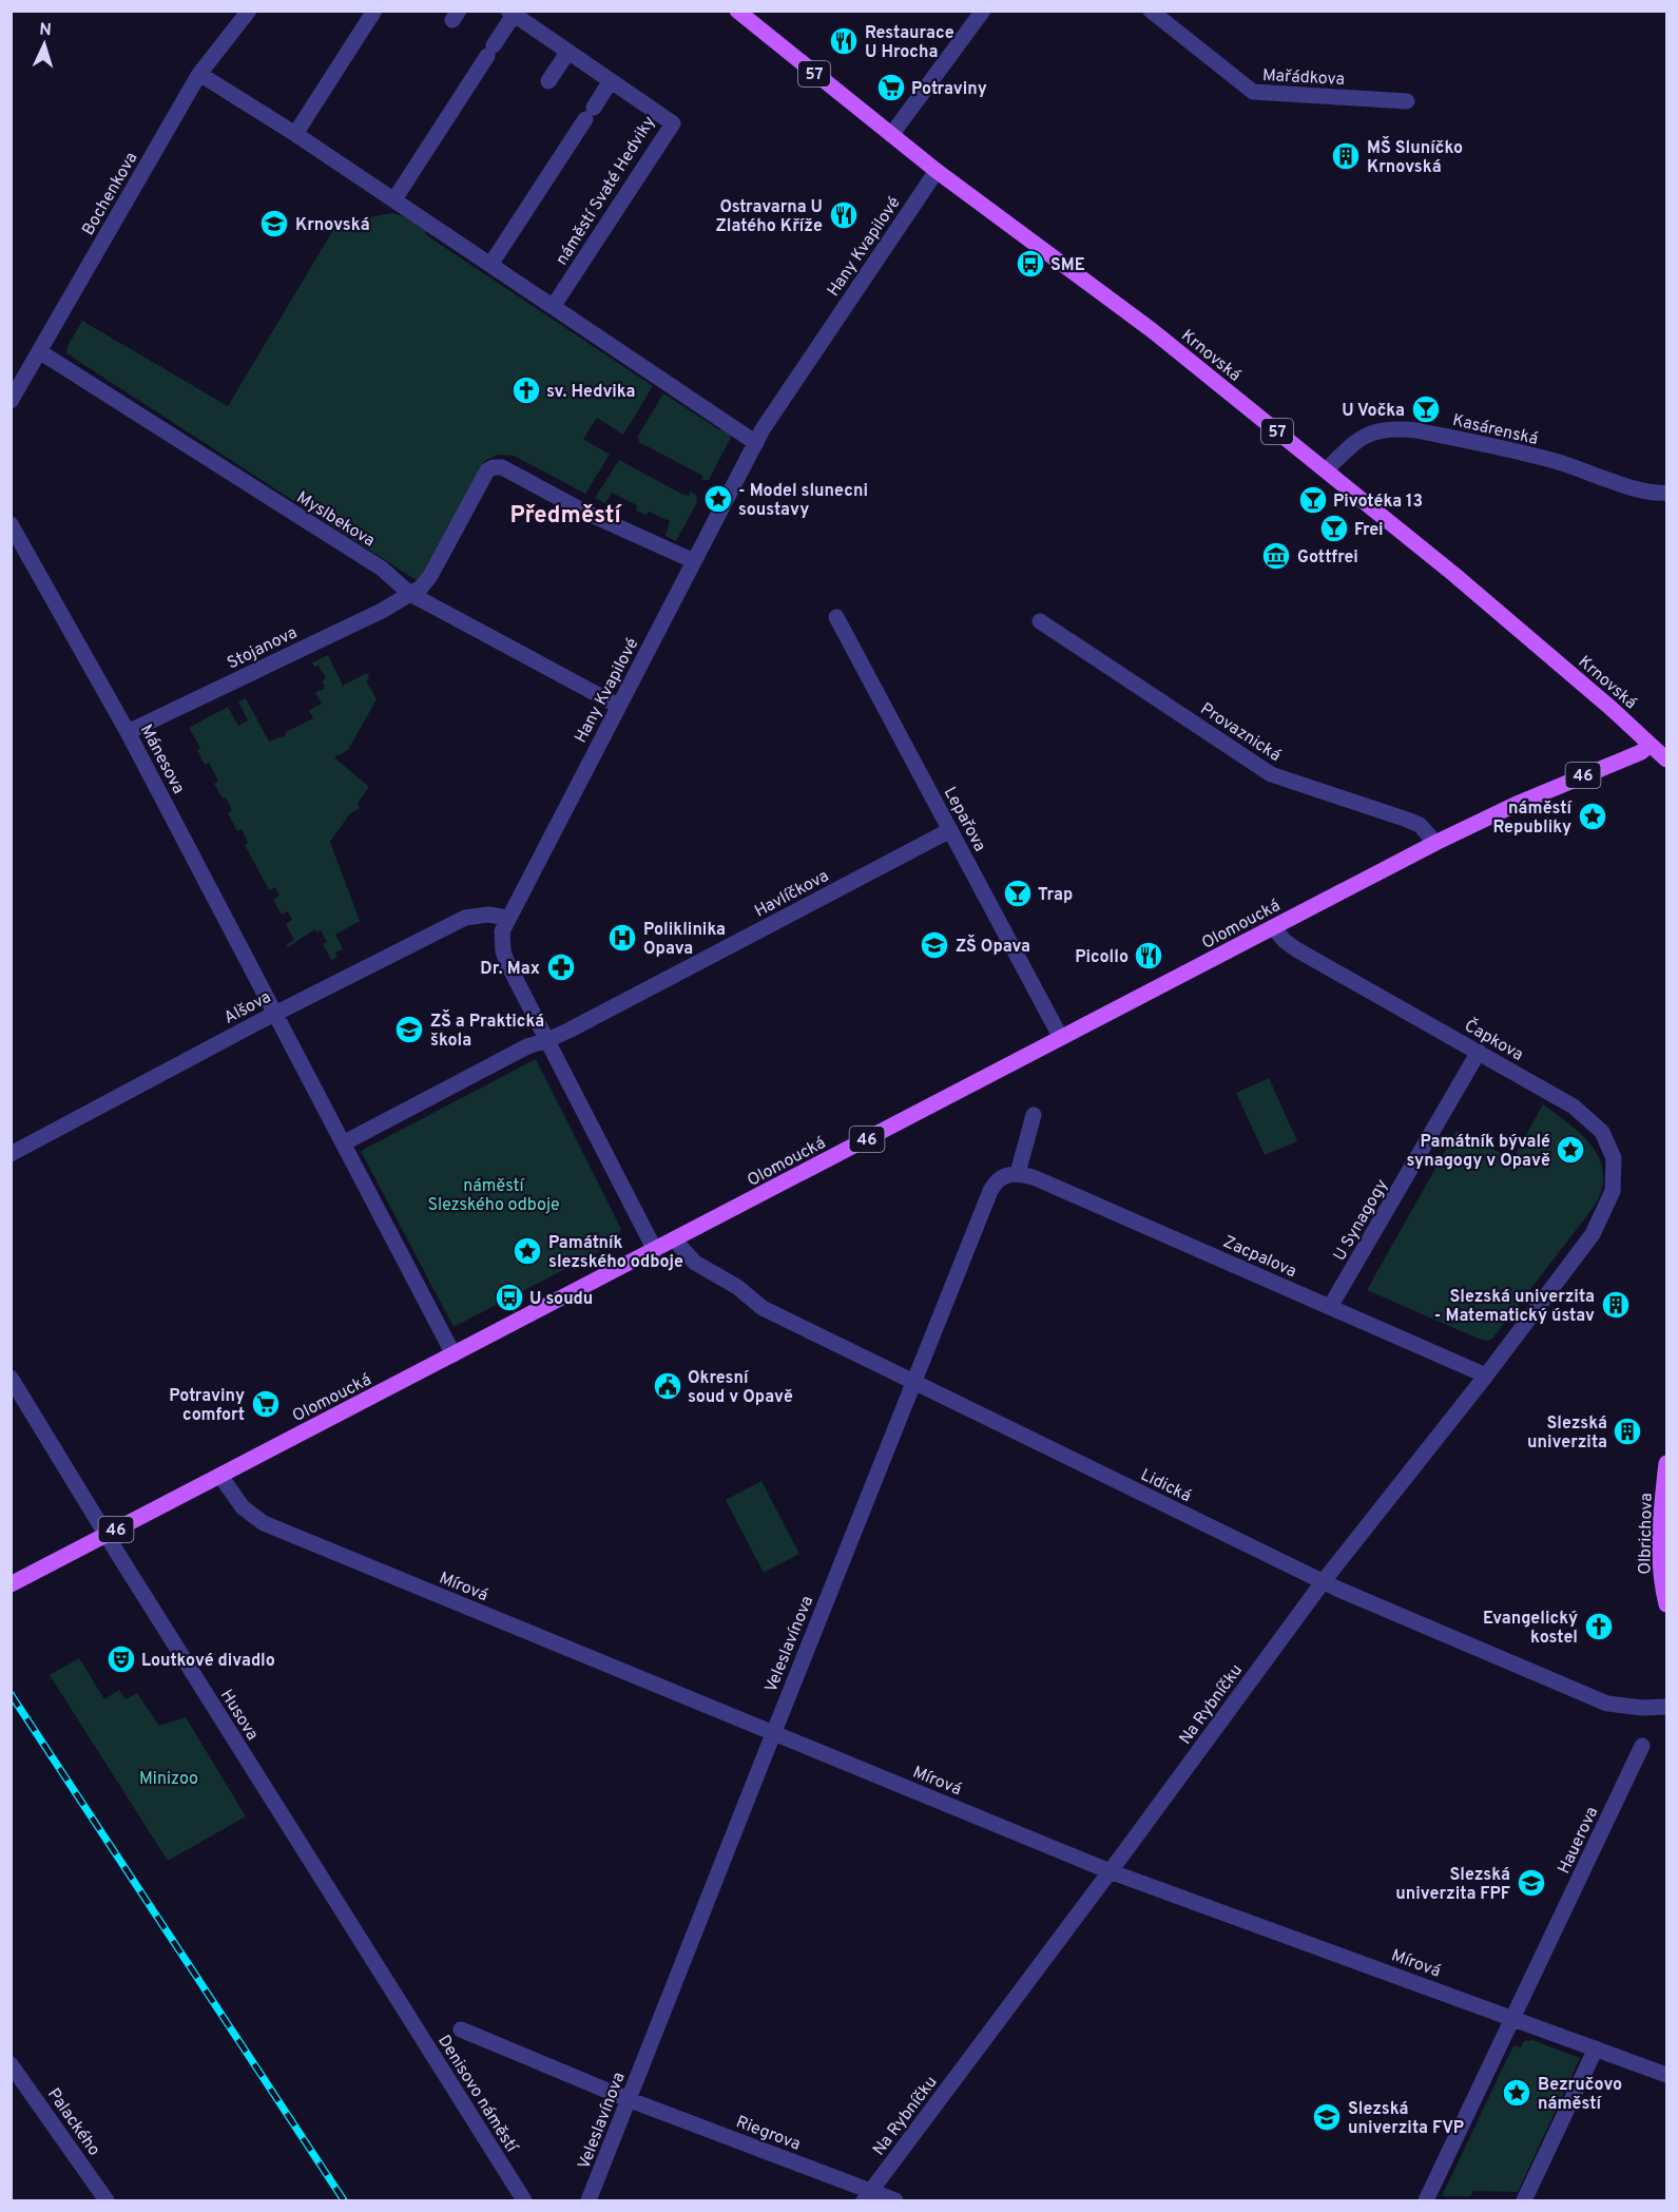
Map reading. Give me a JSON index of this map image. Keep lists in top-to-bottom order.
{
  "streets": {
    "main road": [
      "57",
      "Krnovská",
      "46",
      "Olomoucká",
      "Olbrichova"
    ],
    "street": [
      "Mařádkova",
      "náměstí Svaté Hedviky",
      "Bochenkova",
      "Hany Kvapilové",
      "Kasárenská",
      "Myslbekova",
      "Stojanova",
      "Provaznická",
      "Mánesova",
      "Lepařova",
      "Havlíčkova",
      "Alšova",
      "Čapkova",
      "U Synagogy",
      "Zacpalova",
      "Lidická",
      "Mírová",
      "Veleslavínova",
      "Na Rybníčku",
      "Husova",
      "Hauerova",
      "Denisovo náměstí",
      "Palackého",
      "Riegrova"
    ]
  },
  "crossings": [
    ["Bochenkova", "Myslbekova"],
    ["Hany Kvapilové", "Krnovská"],
    ["Hany Kvapilové", "Myslbekova"],
    ["Hany Kvapilové", "Havlíčkova"],
    ["Hany Kvapilové", "Olomoucká"],
    ["Hany Kvapilové", "Alšova"],
    ["Krnovská", "Kasárenská"],
    ["Krnovská", "Olomoucká"],
    ["Myslbekova", "Stojanova"],
    ["Stojanova", "Mánesova"],
    ["Provaznická", "Olomoucká"],
    ["Mánesova", "Alšova"],
    ["Lepařova", "Havlíčkova"],
    ["Lepařova", "Olomoucká"],
    ["Olomoucká", "Čapkova"],
    ["Olomoucká", "Lidická"],
    ["Olomoucká", "Mírová"],
    ["Olomoucká", "Husova"],
    ["Čapkova", "U Synagogy"],
    ["Čapkova", "Na Rybníčku"],
    ["U Synagogy", "Zacpalova"],
    ["Zacpalova", "Veleslavínova"],
    ["Zacpalova", "Na Rybníčku"],
    ["Lidická", "Veleslavínova"],
    ["Lidická", "Na Rybníčku"],
    ["Mírová", "Veleslavínova"],
    ["Mírová", "Na Rybníčku"],
    ["Mírová", "Hauerova"],
    ["Veleslavínova", "Riegrova"],
    ["Na Rybníčku", "Riegrova"],
    ["Husova", "Denisovo náměstí"]
  ],
  "districts": ["Předměstí"],
  "parks": ["náměstí Slezského odboje", "Minizoo"],
  "places": {
    "restaurant": ["Restaurace U Hrocha", "Ostravarna U Zlatého Kříže", "Picollo"],
    "supermarket": ["Potraviny", "Potraviny comfort"],
    "building": ["MŠ Sluníčko Krnovská", "Slezská univerzita - Matematický ústav", "Slezská univerzita"],
    "school or university": [
      "Krnovská",
      "ZŠ Opava",
      "ZŠ a Praktická škola",
      "Slezská univerzita FPF",
      "Slezská univerzita FVP"
    ],
    "bus stop": ["SME", "U soudu"],
    "church": ["sv. Hedvika", "Evangelický kostel"],
    "bar": [
      "U Vočka",
      "Pivotéka 13",
      "Frei",
      "Trap"
    ],
    "place": [
      "- Model slunecni soustavy",
      "náměstí Republiky",
      "Památník bývalé synagogy v Opavě",
      "Památník slezského odboje",
      "Bezručovo náměstí"
    ],
    "museum": ["Gottfrei"],
    "hospital": ["Poliklinika Opava"],
    "pharmacy": ["Dr. Max"],
    "public building": ["Okresní soud v Opavě"],
    "theatre": ["Loutkové divadlo"]
  },
  "north": "top"
}
